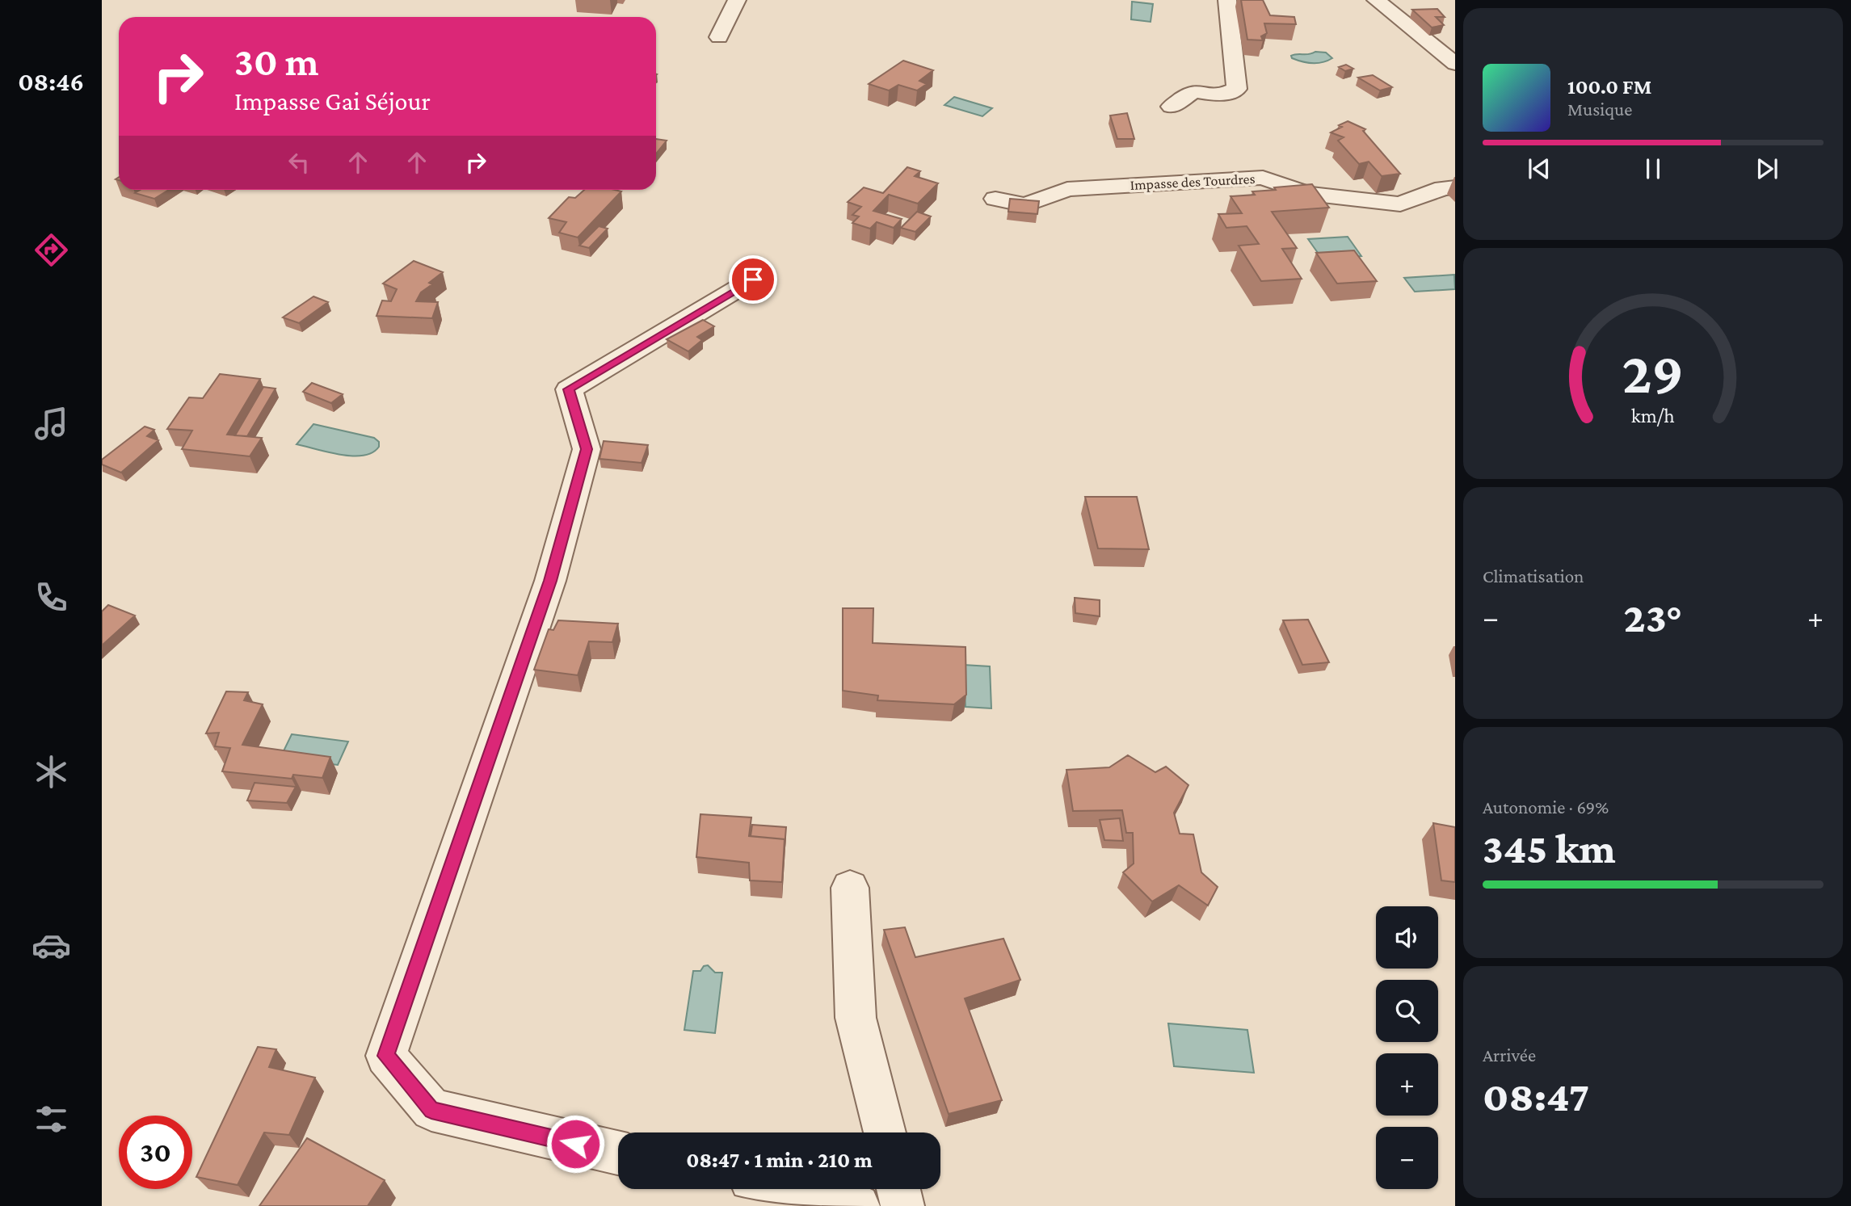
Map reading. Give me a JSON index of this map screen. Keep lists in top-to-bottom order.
{
  "streets": {
    "street": ["Impasse des Tourdres"]
  },
  "page": {
    "tabs": "08:46",
    "turn": ["30 m", "Impasse Gai Séjour"],
    "song": ["100.0 FM", "Musique"],
    "tile": [
      "Climatisation",
      ["Autonomie · 69%", "345 km"],
      ["Arrivée", "08:47"]
    ],
    "heat": ["−", "23°", "+"],
    "map_buttons": ["+", "−"],
    "limit": "30",
    "trip": "08:47 · 1 min · 210 m",
    "gauge": ["29", "km/h"]
  }
}
